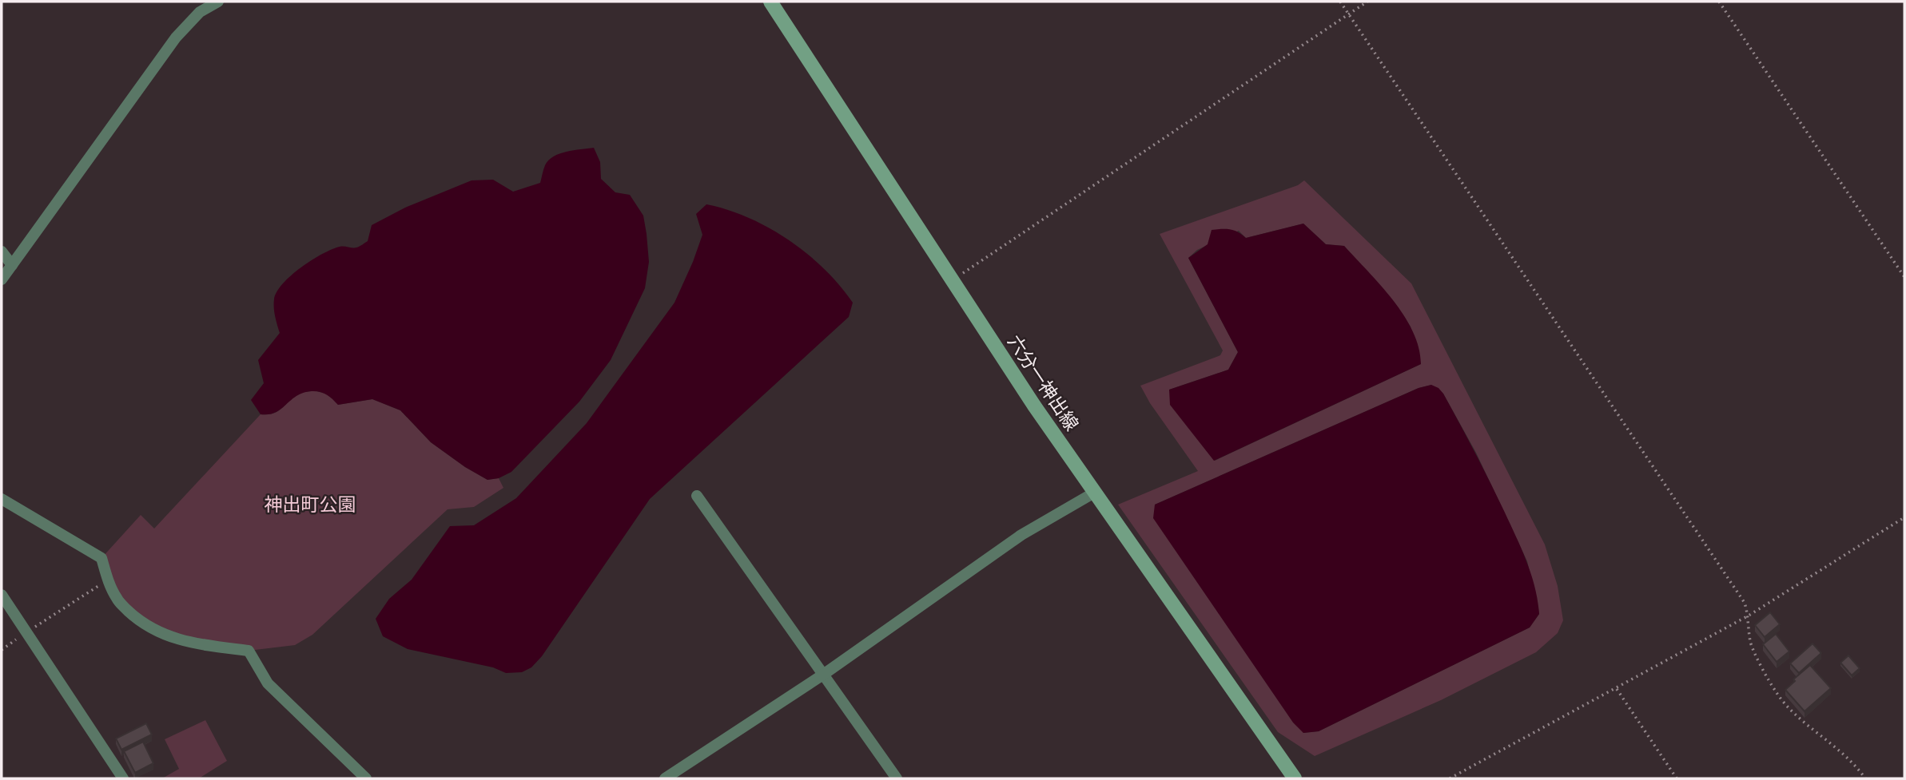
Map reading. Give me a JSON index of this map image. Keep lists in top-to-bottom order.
{
  "streets": {
    "main road": ["六分一神出線"]
  },
  "parks": ["神出町公園"]
}
